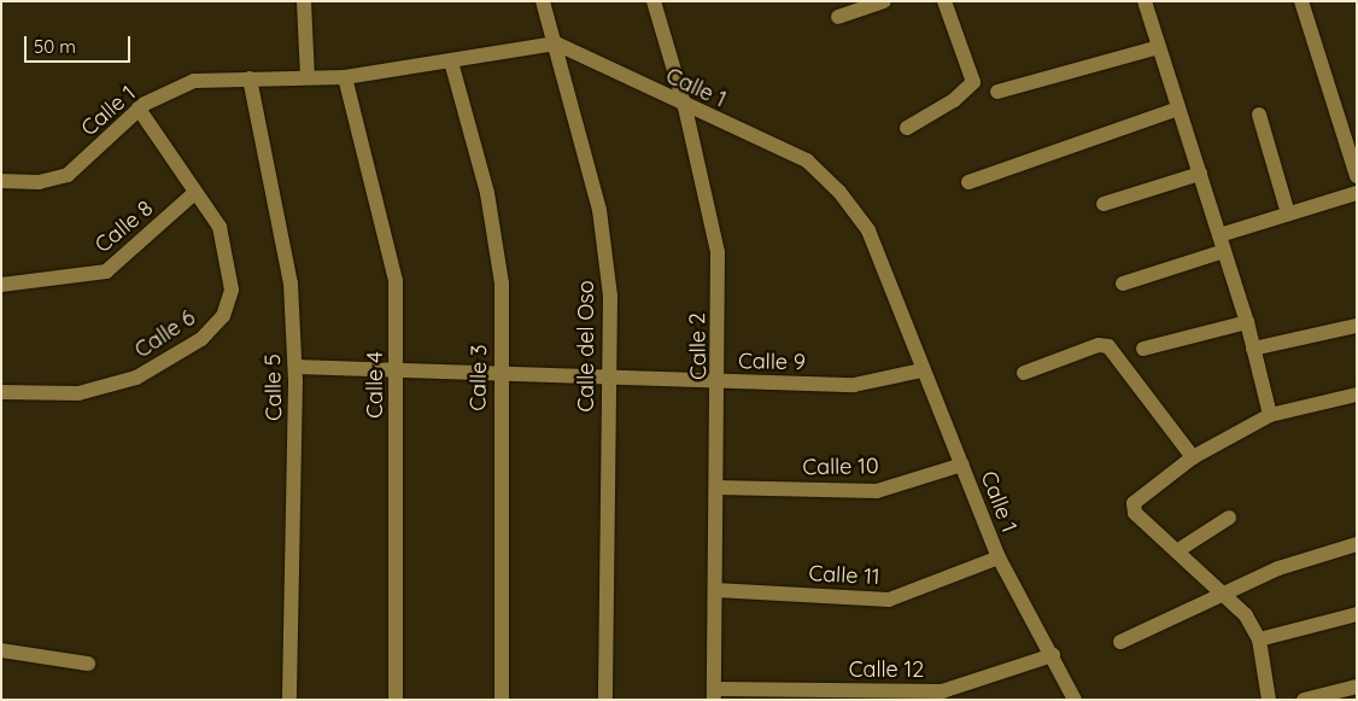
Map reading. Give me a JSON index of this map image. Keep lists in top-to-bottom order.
{
  "streets": {
    "street": [
      "Calle 1",
      "Calle 8",
      "Calle 6",
      "Calle del Oso",
      "Calle 2",
      "Calle 9",
      "Calle 3",
      "Calle 4",
      "Calle 5",
      "Calle 10",
      "Calle 11",
      "Calle 12"
    ]
  },
  "crossings": [
    ["Calle 1", "Calle 6"],
    ["Calle 1", "Calle del Oso"],
    ["Calle 1", "Calle 2"],
    ["Calle 1", "Calle 9"],
    ["Calle 1", "Calle 3"],
    ["Calle 1", "Calle 4"],
    ["Calle 1", "Calle 5"],
    ["Calle 1", "Calle 10"],
    ["Calle 1", "Calle 11"],
    ["Calle 1", "Calle 12"],
    ["Calle 8", "Calle 6"],
    ["Calle del Oso", "Calle 9"],
    ["Calle 2", "Calle 9"],
    ["Calle 2", "Calle 10"],
    ["Calle 2", "Calle 11"],
    ["Calle 2", "Calle 12"],
    ["Calle 9", "Calle 3"],
    ["Calle 9", "Calle 4"],
    ["Calle 9", "Calle 5"]
  ],
  "scale_bar": "50 m"
}
